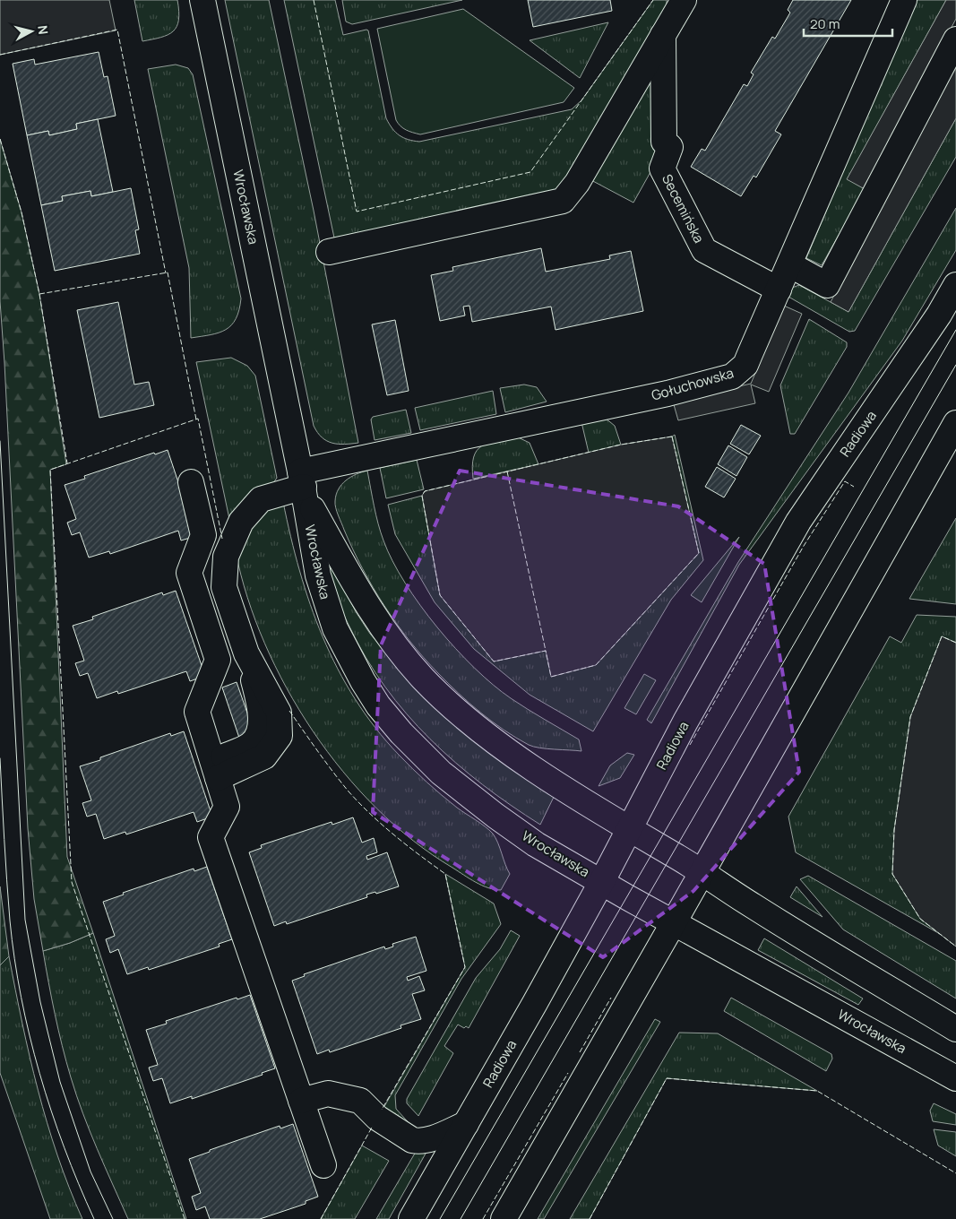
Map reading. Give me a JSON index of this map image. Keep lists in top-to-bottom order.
{
  "streets": {
    "street": [
      "Wrocławska",
      "Secemińska",
      "Gołuchowska",
      "Radiowa"
    ]
  },
  "crossings": [
    ["Wrocławska", "Gołuchowska"],
    ["Wrocławska", "Radiowa"],
    ["Secemińska", "Gołuchowska"]
  ],
  "scale_bar": "20 m",
  "north": "right"
}
